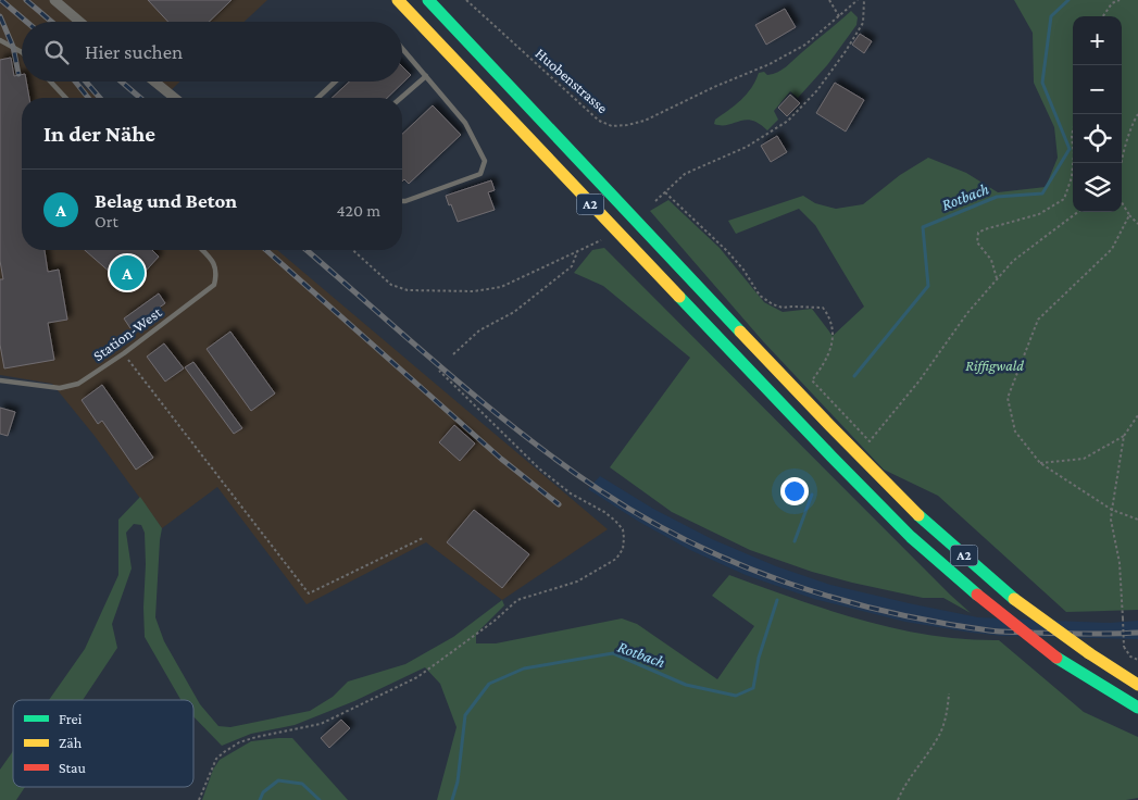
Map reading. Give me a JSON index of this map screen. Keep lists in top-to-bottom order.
{
  "streets": {
    "highway": ["A2"],
    "lane": ["Station-West"],
    "path": ["Huobenstrasse"]
  },
  "water": ["Rotbach"],
  "parks": ["Riffigwald"],
  "legend": ["Frei", "Zäh", "Stau"],
  "page": {
    "map_buttons": ["+", "−"],
    "search": "Hier suchen",
    "heading": "In der Nähe",
    "list": [
      {
        "mark": "A",
        "name": "Belag und Beton",
        "note": "Ort",
        "value": "420 m"
      }
    ],
    "pins": "A"
  }
}
